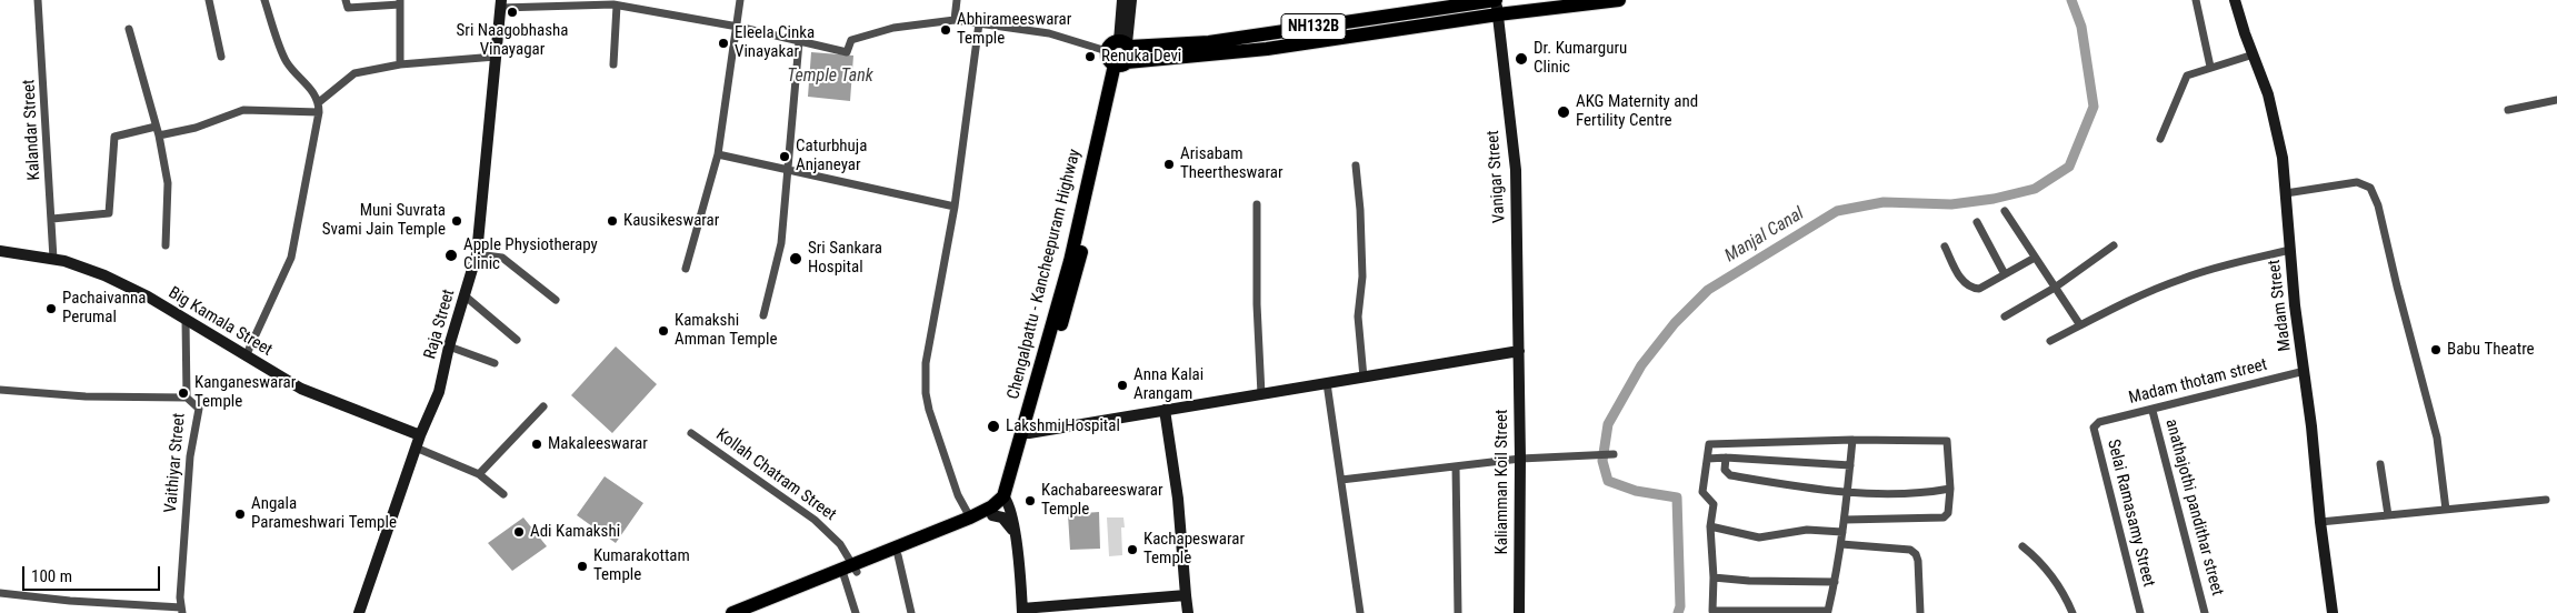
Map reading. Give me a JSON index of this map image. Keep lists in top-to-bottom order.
{
  "streets": {
    "highway": ["NH132B", "Chengalpattu - Kancheepuram Highway"],
    "main road": [
      "Vanigar Street",
      "Madam Street",
      "Big Kamala Street",
      "Raja Street",
      "Kaliamman Koil Street"
    ],
    "street": [
      "Kalandar Street",
      "Madam thotam street",
      "Vaithiyar Street",
      "Kollah Chatram Street",
      "anathajothi pandithar street",
      "Selai Ramasamy Street"
    ]
  },
  "crossings": [
    ["NH132B", "Vanigar Street"],
    ["NH132B", "Chengalpattu - Kancheepuram Highway"],
    ["Kalandar Street", "Big Kamala Street"],
    ["Vanigar Street", "Kaliamman Koil Street"],
    ["Madam Street", "Madam thotam street"],
    ["Big Kamala Street", "Raja Street"],
    ["Big Kamala Street", "Vaithiyar Street"],
    ["Madam thotam street", "anathajothi pandithar street"],
    ["Madam thotam street", "Selai Ramasamy Street"]
  ],
  "water": ["Temple Tank", "Manjal Canal"],
  "places": [
    "Sri Naagobhasha Vinayagar",
    "Abhirameeswarar Temple",
    "Eleela Cinka Vinayakar",
    "Renuka Devi",
    "Dr. Kumarguru Clinic",
    "AKG Maternity and Fertility Centre",
    "Caturbhuja Anjaneyar",
    "Arisabam Theertheswarar",
    "Muni Suvrata Svami Jain Temple",
    "Kausikeswarar",
    "Apple Physiotherapy Clinic",
    "Sri Sankara Hospital",
    "Pachaivanna Perumal",
    "Kamakshi Amman Temple",
    "Babu Theatre",
    "Anna Kalai Arangam",
    "Kanganeswarar Temple",
    "Lakshmi Hospital",
    "Makaleeswarar",
    "Kachabareeswarar Temple",
    "Angala Parameshwari Temple",
    "Adi Kamakshi",
    "Kachapeswarar Temple",
    "Kumarakottam Temple"
  ],
  "scale_bar": "100 m"
}
